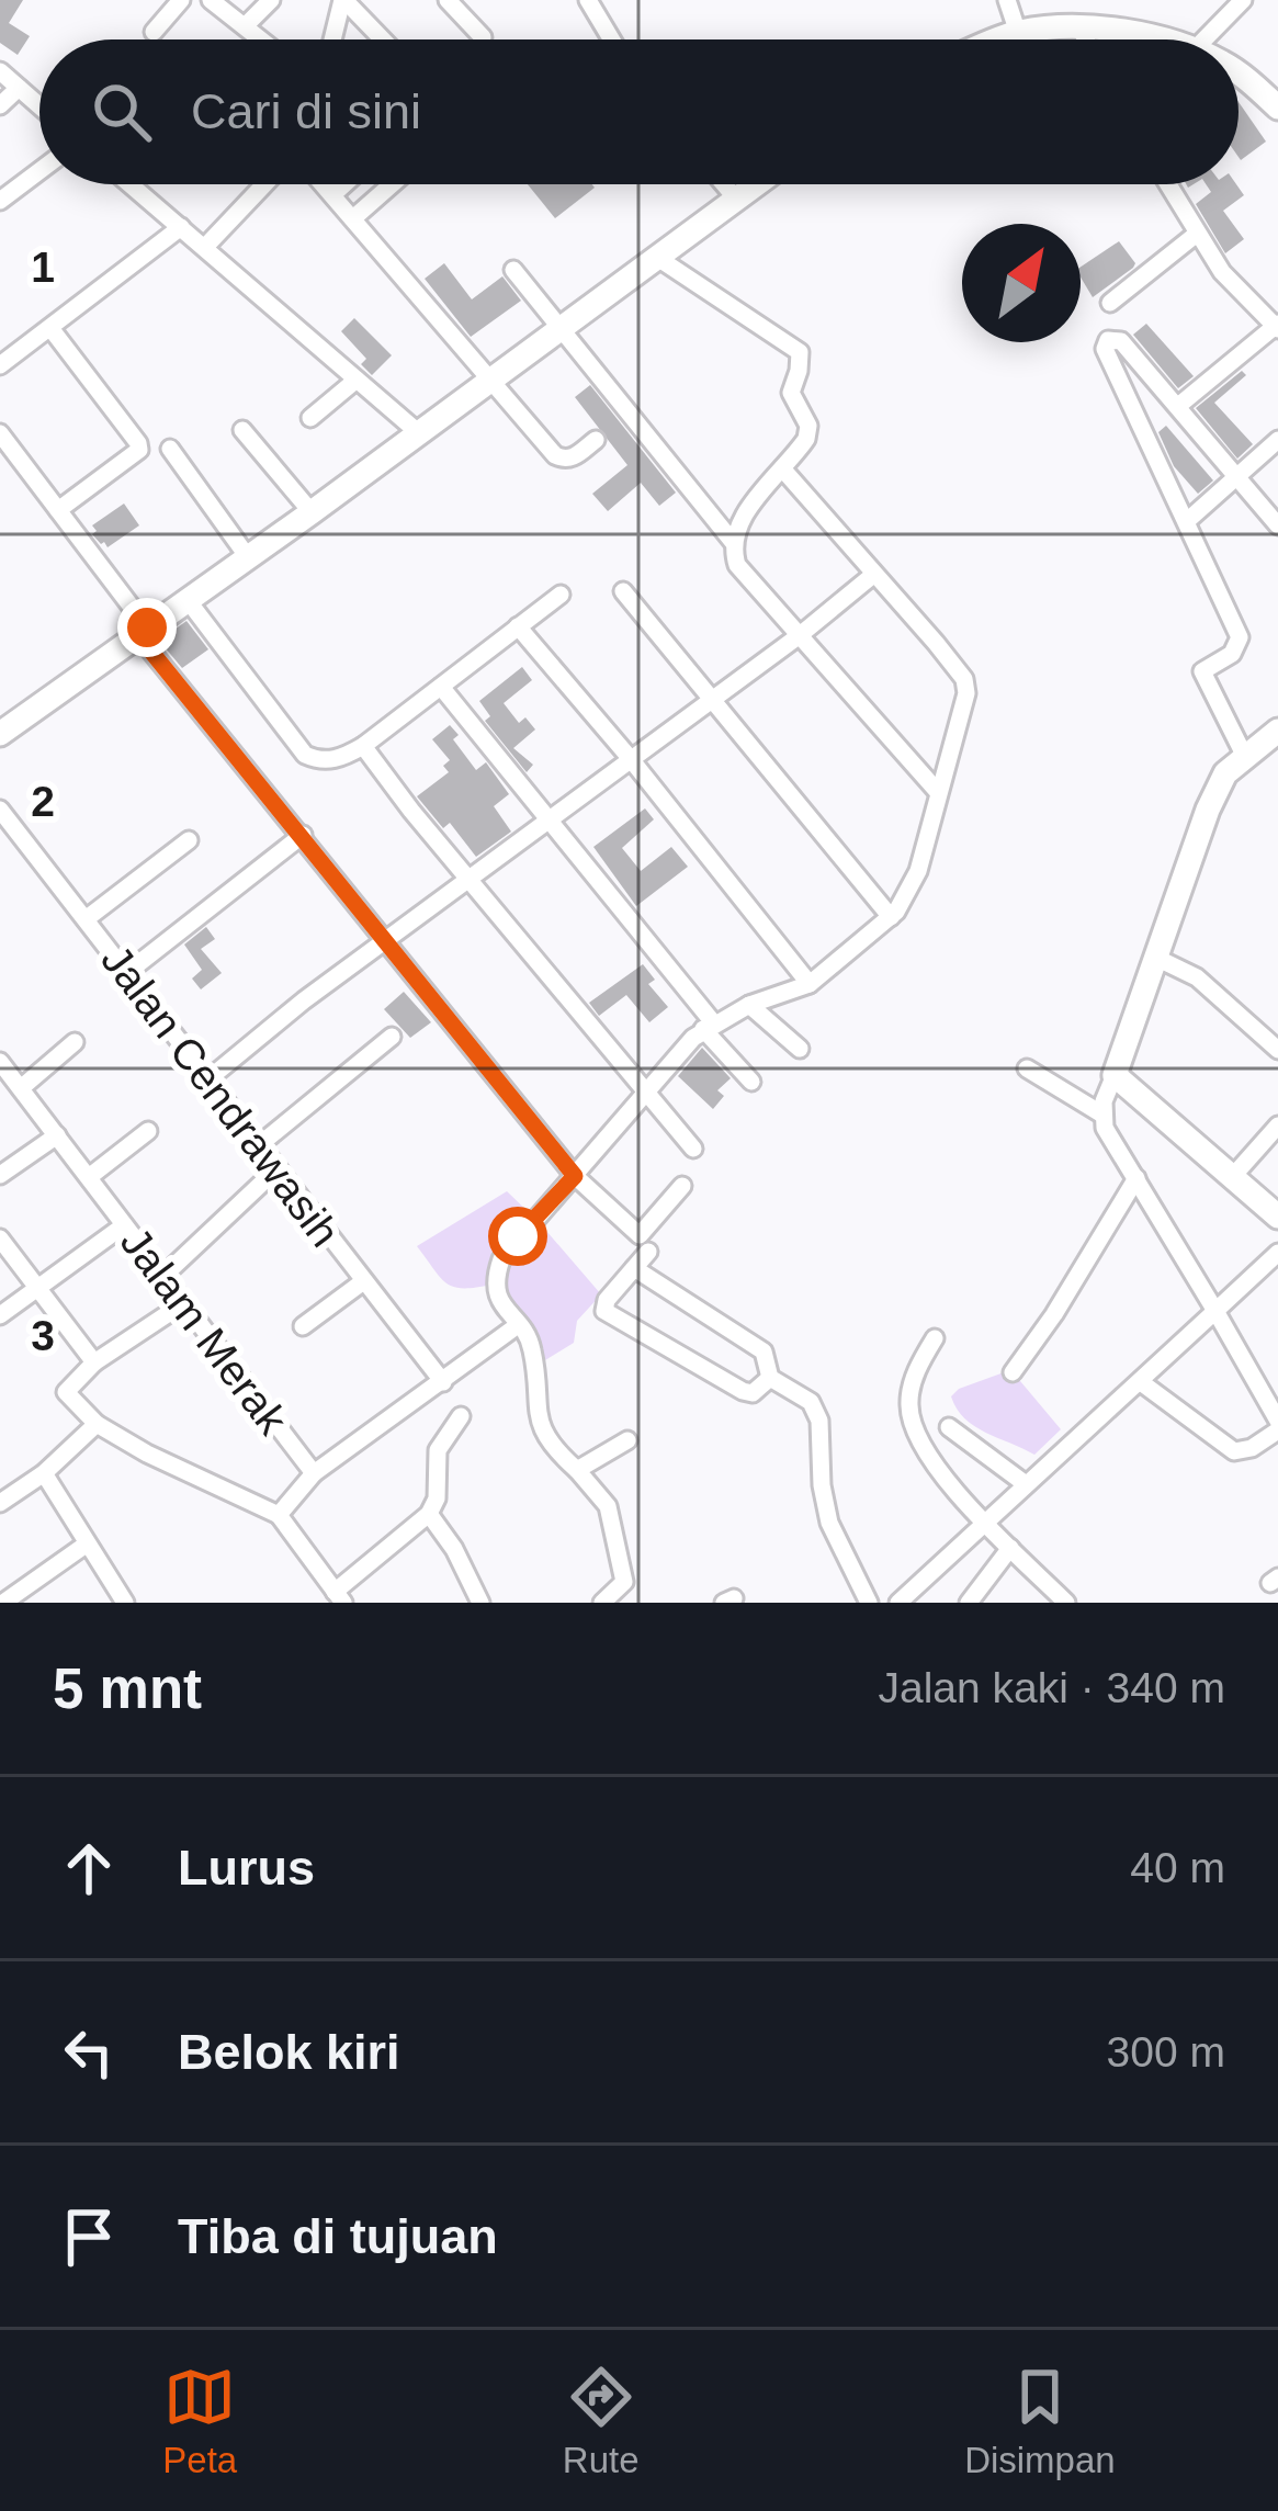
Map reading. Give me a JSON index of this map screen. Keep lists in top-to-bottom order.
{
  "streets": {
    "street": ["Jalan Cendrawasih", "Jalam Merak"]
  },
  "crossings": [
    ["Jalan Cendrawasih", "Jalam Merak"]
  ],
  "north": "top right",
  "page": {
    "search": "Cari di sini",
    "heading": ["5 mnt", "Jalan kaki · 340 m"],
    "list": [
      ["Lurus", "40 m"],
      ["Belok kiri", "300 m"],
      "Tiba di tujuan"
    ],
    "nav": ["Peta", "Rute", "Disimpan"]
  },
  "grid": {
    "rows": ["1", "2", "3"]
  }
}
